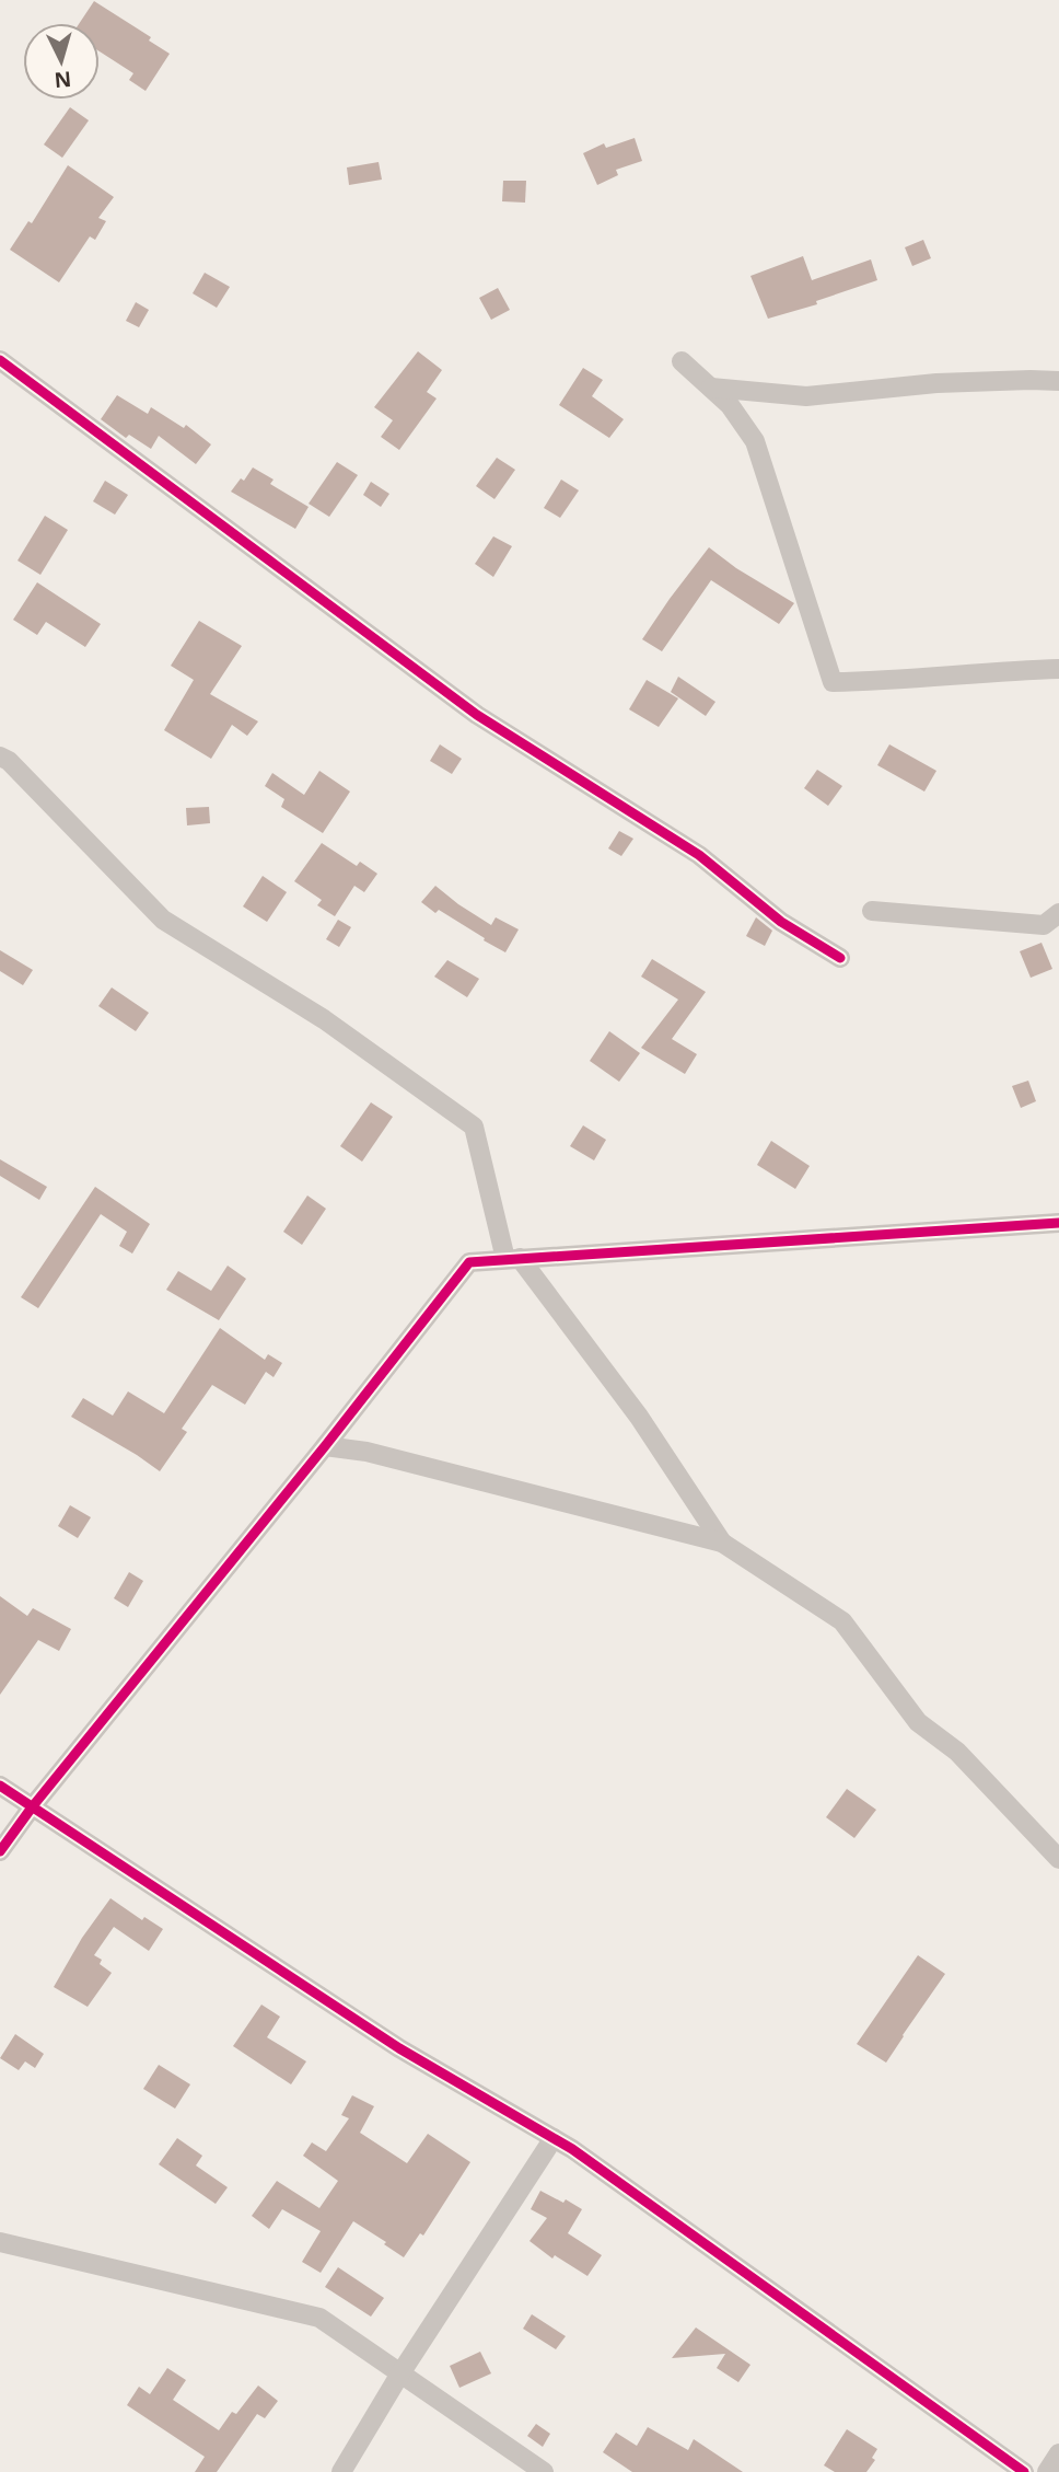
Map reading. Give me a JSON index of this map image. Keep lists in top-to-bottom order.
{
  "north": "bottom"
}
